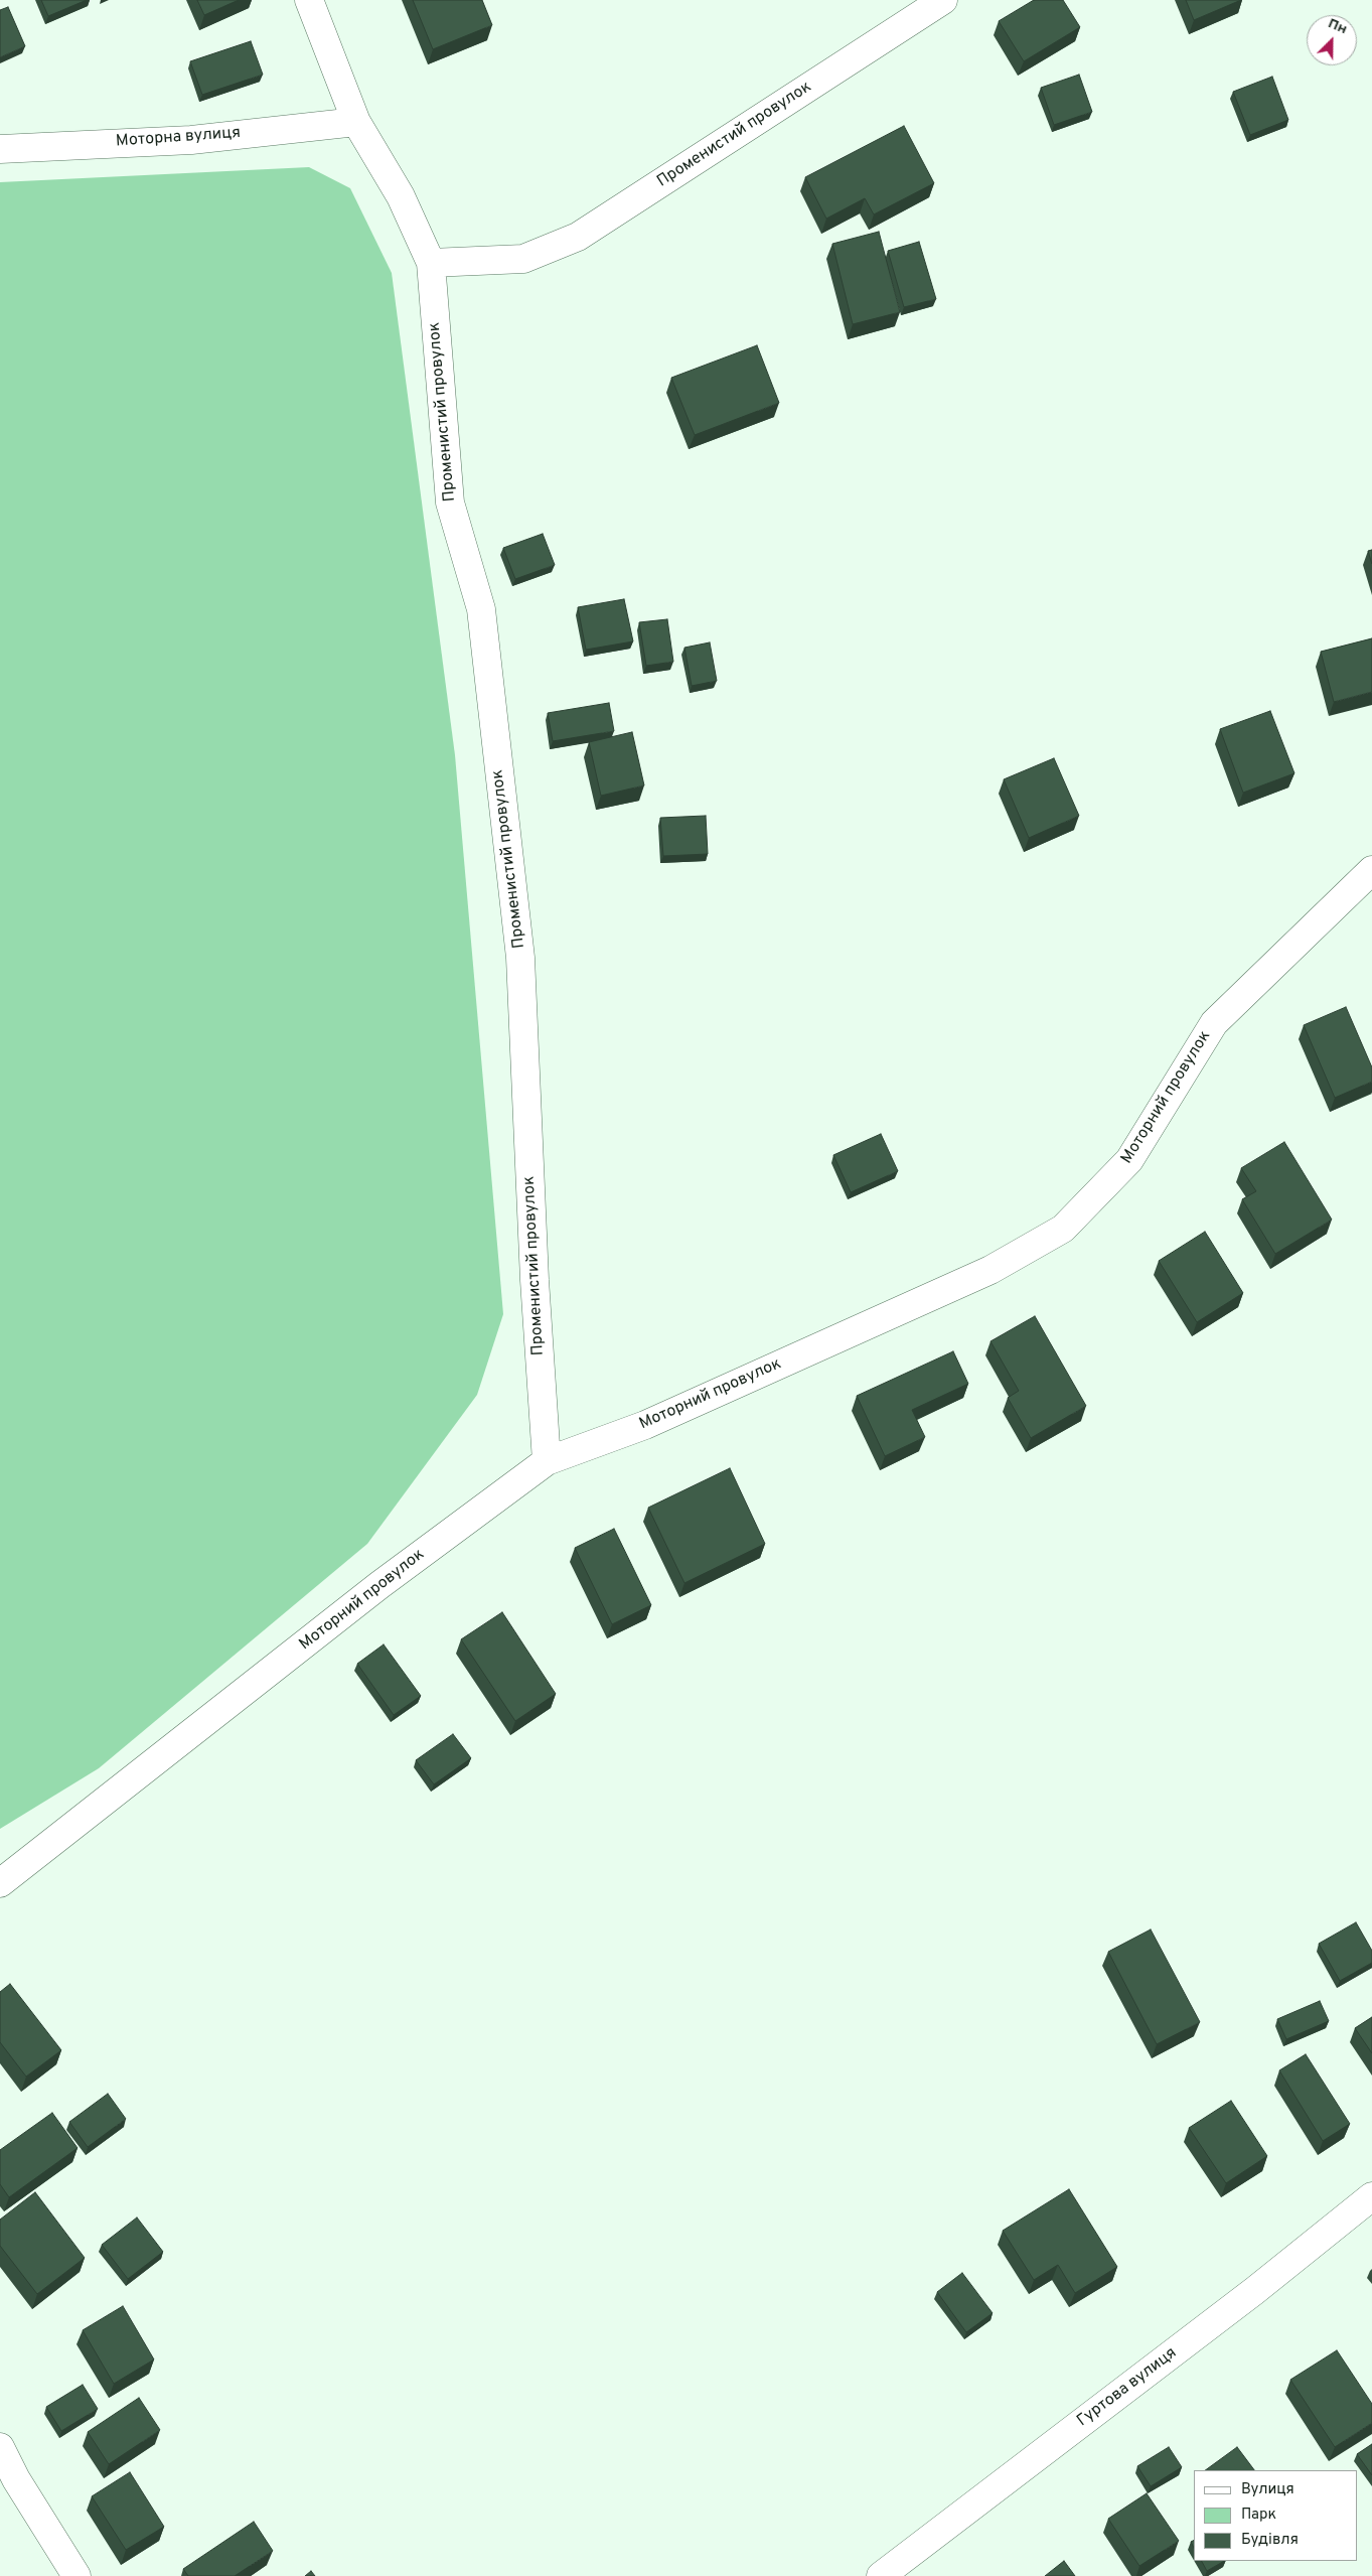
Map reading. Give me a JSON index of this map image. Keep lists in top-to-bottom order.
{
  "streets": {
    "street": [
      "Променистий провулок",
      "Моторна вулиця",
      "Моторний провулок",
      "Гуртова вулиця"
    ]
  },
  "crossings": [
    ["Променистий провулок", "Моторна вулиця"],
    ["Променистий провулок", "Моторний провулок"]
  ],
  "legend": ["Вулиця", "Парк", "Будівля"],
  "north": "top right"
}
